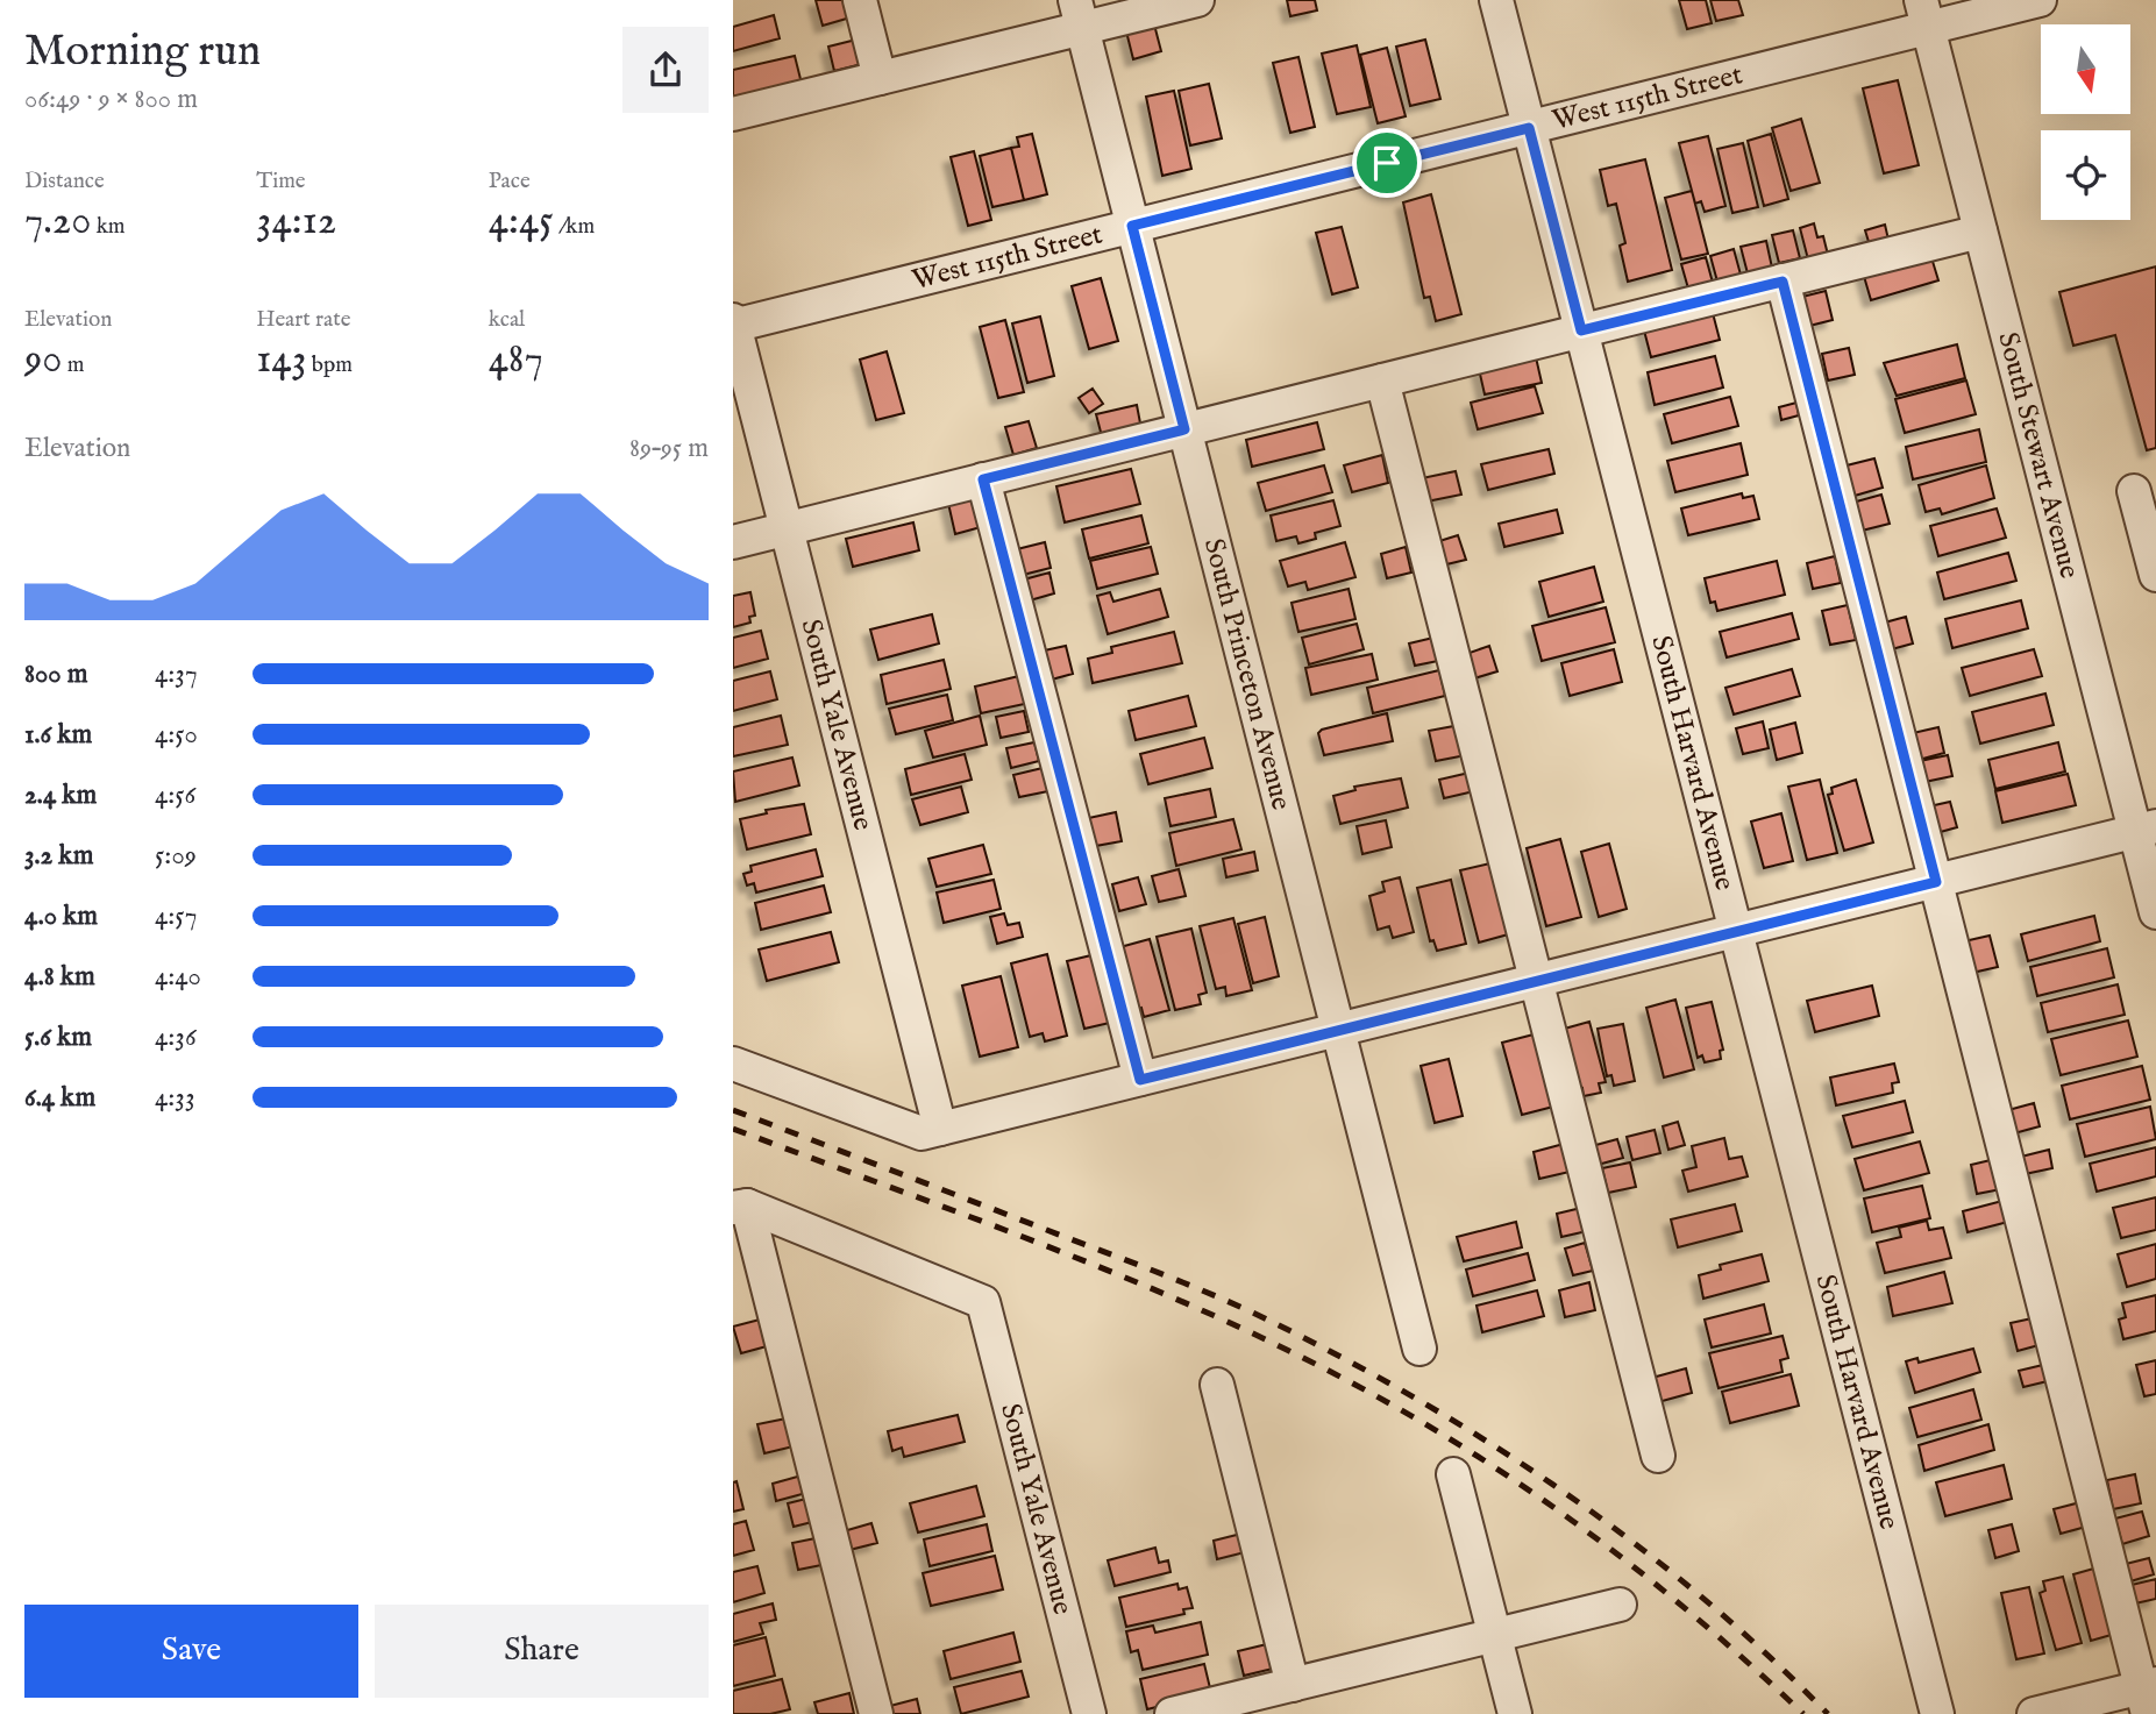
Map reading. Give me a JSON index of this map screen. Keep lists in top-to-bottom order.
{
  "streets": {
    "street": [
      "West 115th Street",
      "South Stewart Avenue",
      "South Princeton Avenue",
      "South Yale Avenue",
      "South Harvard Avenue"
    ]
  },
  "crossings": [
    ["West 115th Street", "South Stewart Avenue"],
    ["West 115th Street", "South Princeton Avenue"],
    ["West 115th Street", "South Yale Avenue"],
    ["West 115th Street", "South Harvard Avenue"]
  ],
  "north": "bottom",
  "page": {
    "heading": ["Morning run", "06:49 · 9 × 800 m"],
    "stats": [
      ["Distance", "7.20 km"],
      ["Time", "34:12"],
      ["Pace", "4:45 /km"],
      ["Elevation", "90 m"],
      ["Heart rate", "143 bpm"],
      ["kcal", "487"]
    ],
    "chart": ["Elevation", "89–95 m"],
    "list": [
      {
        "name": "800 m",
        "note": "4:37"
      },
      {
        "name": "1.6 km",
        "note": "4:50"
      },
      {
        "name": "2.4 km",
        "note": "4:56"
      },
      {
        "name": "3.2 km",
        "note": "5:09"
      },
      {
        "name": "4.0 km",
        "note": "4:57"
      },
      {
        "name": "4.8 km",
        "note": "4:40"
      },
      {
        "name": "5.6 km",
        "note": "4:36"
      },
      {
        "name": "6.4 km",
        "note": "4:33"
      }
    ],
    "buttons": ["Save", "Share"]
  }
}
